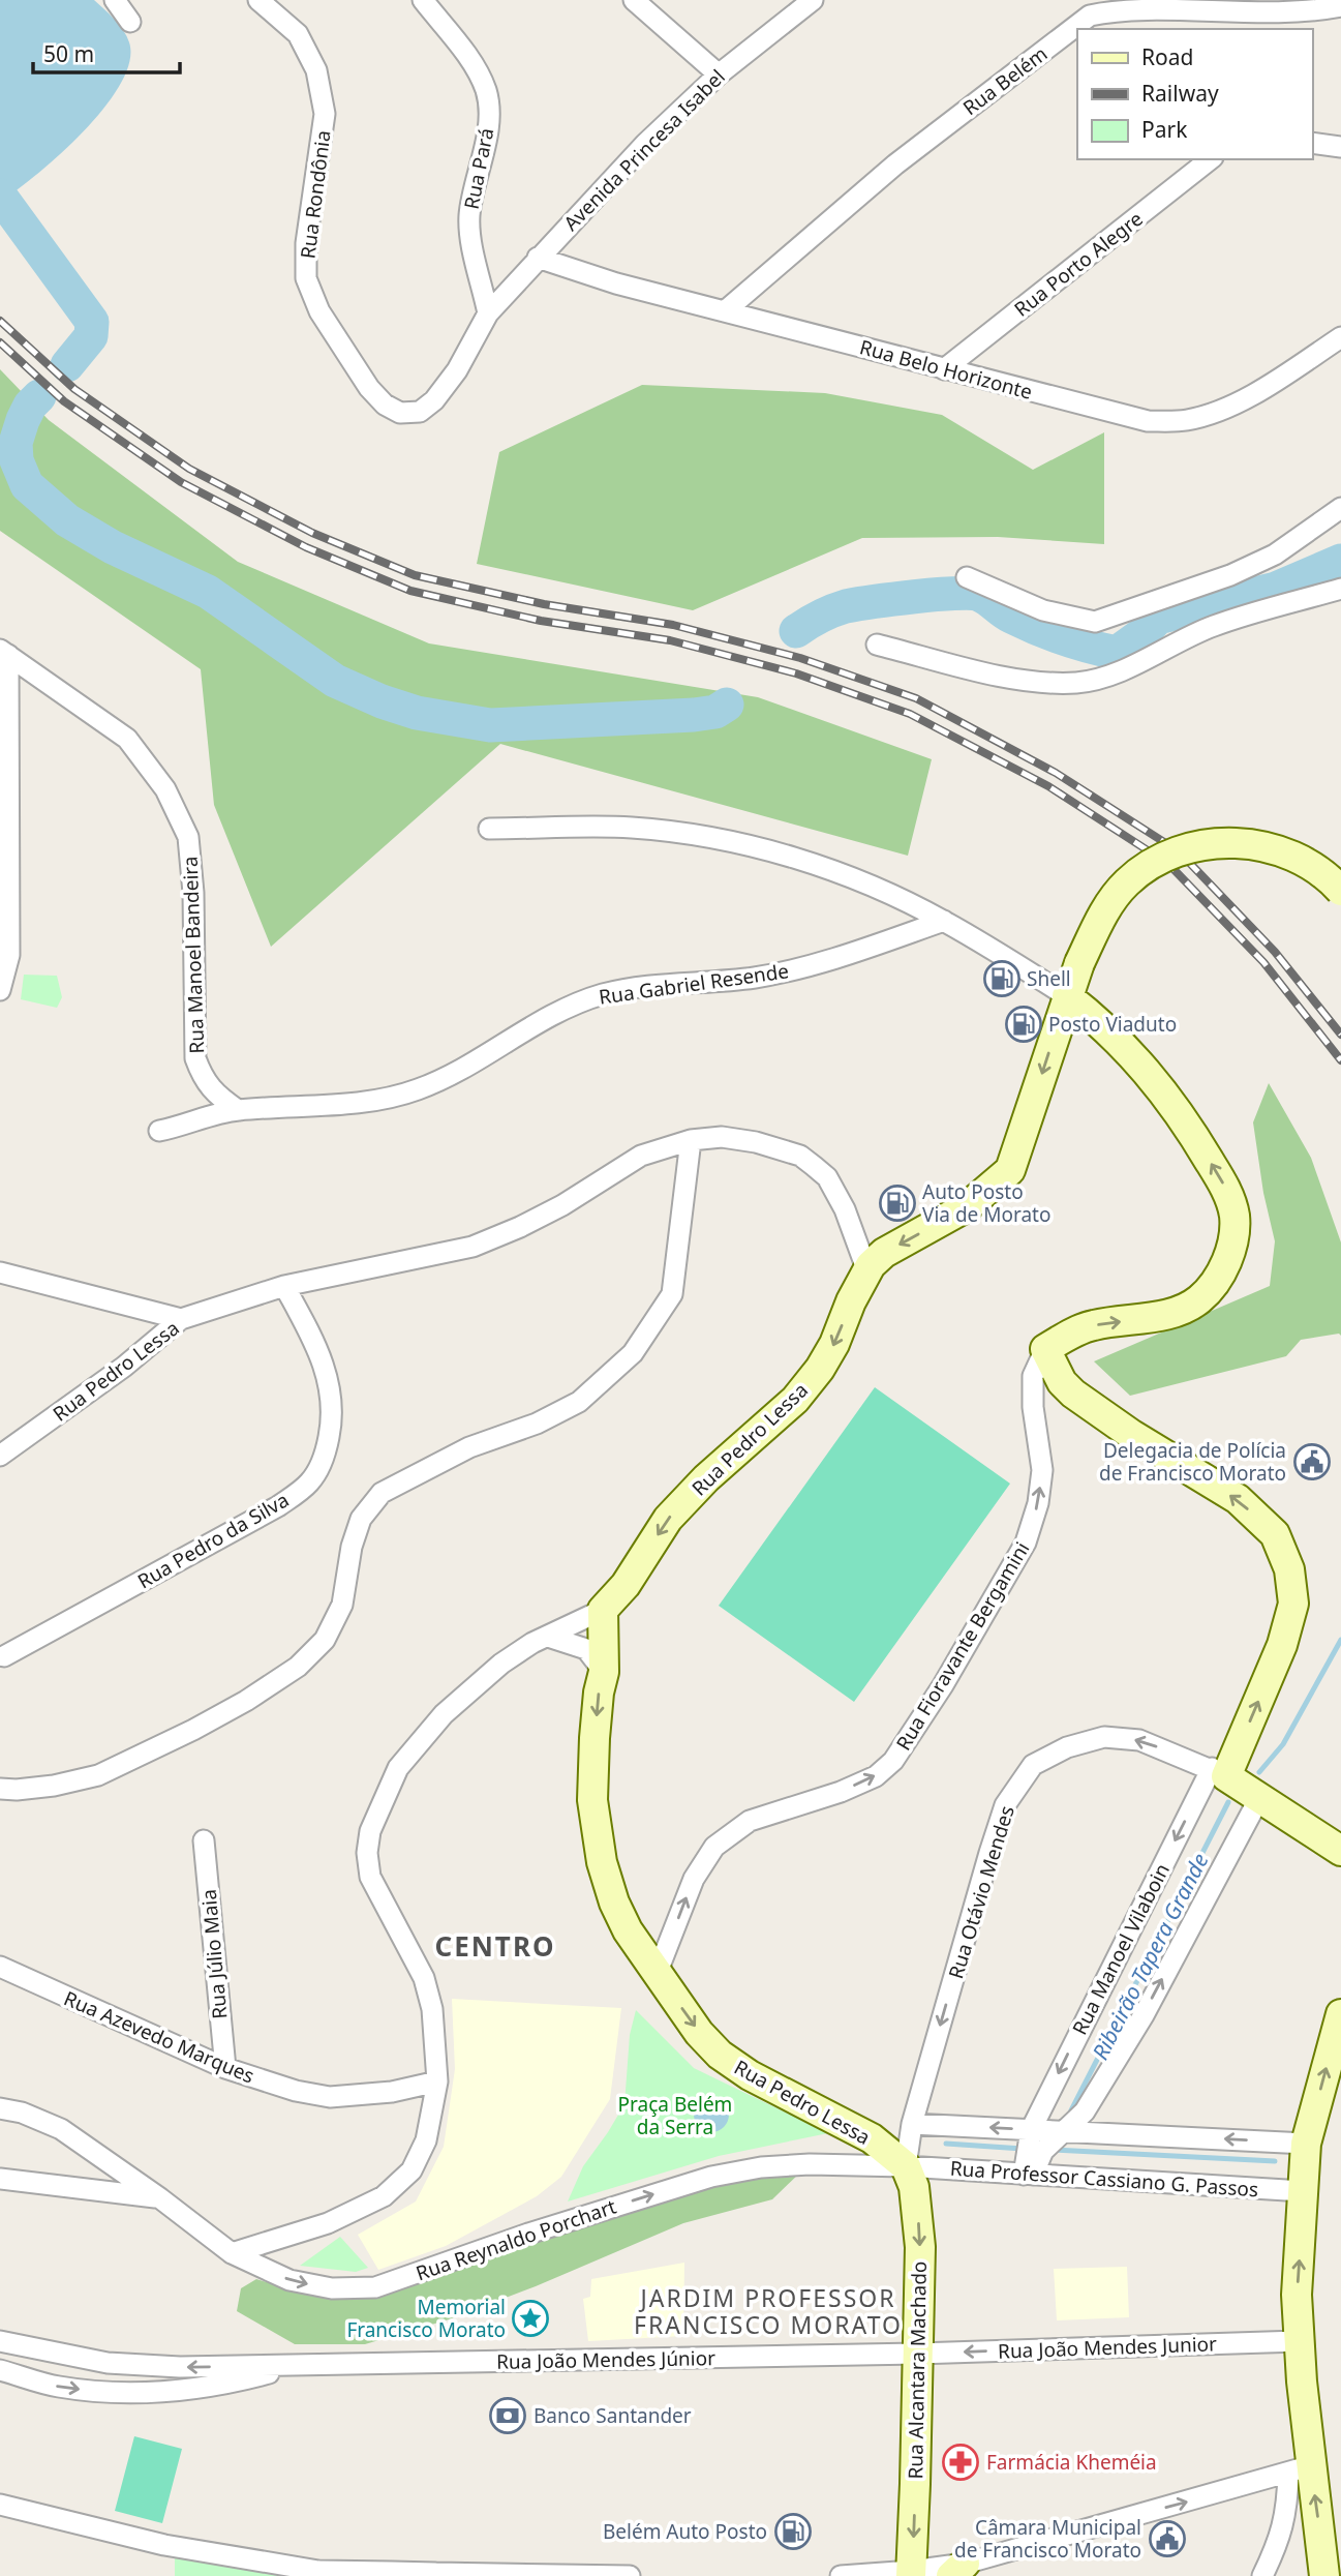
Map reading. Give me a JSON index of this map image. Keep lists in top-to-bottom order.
{
  "streets": {
    "main road": ["Rua Pedro Lessa", "Rua Alcantara Machado"],
    "street": [
      "Rua Belém",
      "Avenida Princesa Isabel",
      "Rua Pará",
      "Rua Rondônia",
      "Rua Porto Alegre",
      "Rua Belo Horizonte",
      "Rua Manoel Bandeira",
      "Rua Gabriel Resende",
      "Rua Pedro da Silva",
      "Rua Fioravante Bergamini",
      "Rua Otávio Mendes",
      "Rua Manoel Vilaboin",
      "Rua Júlio Maia",
      "Rua Azevedo Marques",
      "Rua Professor Cassiano G. Passos",
      "Rua Reynaldo Porchart",
      "Rua João Mendes Junior",
      "Rua João Mendes Júnior"
    ]
  },
  "crossings": [
    ["Rua Belém", "Rua Belo Horizonte"],
    ["Avenida Princesa Isabel", "Rua Pará"],
    ["Avenida Princesa Isabel", "Rua Rondônia"],
    ["Avenida Princesa Isabel", "Rua Belo Horizonte"],
    ["Rua Pará", "Rua Rondônia"],
    ["Rua Porto Alegre", "Rua Belo Horizonte"],
    ["Rua Manoel Bandeira", "Rua Gabriel Resende"],
    ["Rua Pedro Lessa", "Rua Pedro da Silva"],
    ["Rua Pedro Lessa", "Rua Fioravante Bergamini"],
    ["Rua Pedro Lessa", "Rua Otávio Mendes"],
    ["Rua Pedro Lessa", "Rua Professor Cassiano G. Passos"],
    ["Rua Pedro Lessa", "Rua Reynaldo Porchart"],
    ["Rua Pedro Lessa", "Rua Alcantara Machado"],
    ["Rua Otávio Mendes", "Rua Manoel Vilaboin"],
    ["Rua Otávio Mendes", "Rua Professor Cassiano G. Passos"],
    ["Rua Otávio Mendes", "Rua Reynaldo Porchart"],
    ["Rua Otávio Mendes", "Rua Alcantara Machado"],
    ["Rua Manoel Vilaboin", "Rua Professor Cassiano G. Passos"],
    ["Rua Júlio Maia", "Rua Azevedo Marques"],
    ["Rua Professor Cassiano G. Passos", "Rua Reynaldo Porchart"],
    ["Rua Professor Cassiano G. Passos", "Rua Alcantara Machado"],
    ["Rua Reynaldo Porchart", "Rua Alcantara Machado"],
    ["Rua João Mendes Junior", "Rua João Mendes Júnior"],
    ["Rua João Mendes Junior", "Rua Alcantara Machado"],
    ["Rua João Mendes Júnior", "Rua Alcantara Machado"]
  ],
  "one_way": ["Rua Fioravante Bergamini", "Rua Otávio Mendes", "Rua Alcantara Machado"],
  "districts": ["CENTRO", "JARDIM PROFESSOR FRANCISCO MORATO"],
  "water": ["Ribeirão Tapera Grande"],
  "parks": ["Praça Belém da Serra"],
  "places": {
    "fuel station": [
      "Shell",
      "Posto Viaduto",
      "Auto Posto Via de Morato",
      "Belém Auto Posto"
    ],
    "public building": ["Delegacia de Polícia de Francisco Morato", "Câmara Municipal de Francisco Morato"],
    "place": ["Memorial Francisco Morato"],
    "bank": ["Banco Santander"],
    "pharmacy": ["Farmácia Kheméia"]
  },
  "legend": ["Road", "Railway", "Park"],
  "scale_bar": "50 m"
}
